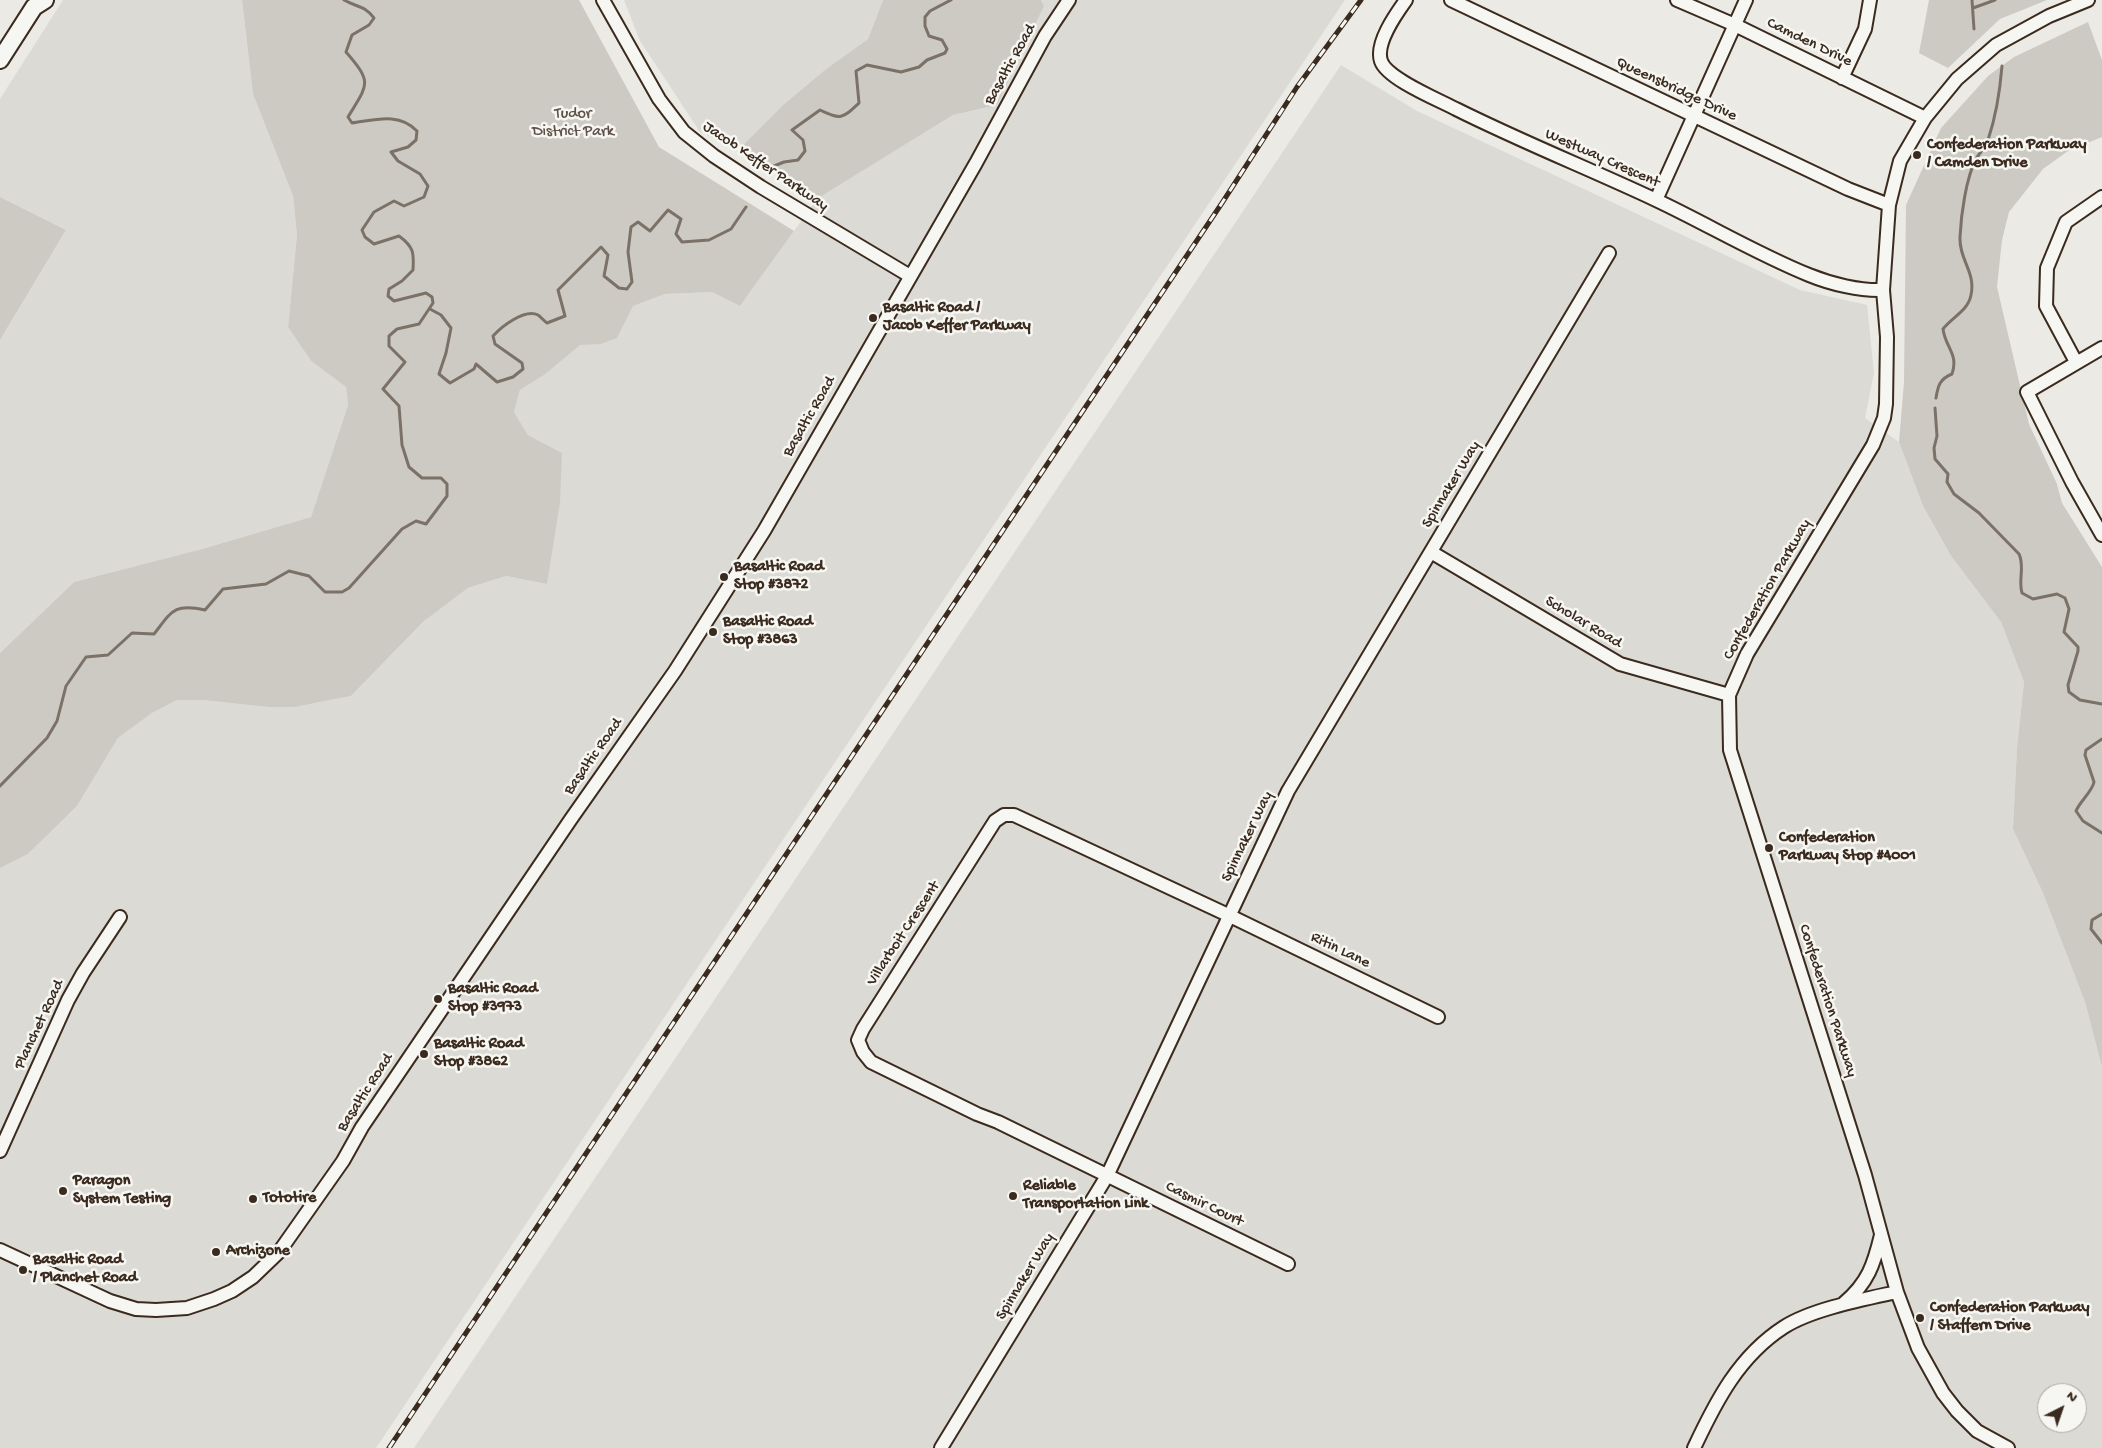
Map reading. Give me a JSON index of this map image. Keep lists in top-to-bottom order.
{
  "streets": {
    "street": [
      "Camden Drive",
      "Basaltic Road",
      "Queensbridge Drive",
      "Westway Crescent",
      "Jacob Keffer Parkway",
      "Spinnaker Way",
      "Confederation Parkway",
      "Scholar Road",
      "Villarboit Crescent",
      "Ritin Lane",
      "Planchet Road",
      "Casmir Court"
    ]
  },
  "crossings": [
    ["Camden Drive", "Confederation Parkway"],
    ["Basaltic Road", "Jacob Keffer Parkway"],
    ["Queensbridge Drive", "Confederation Parkway"],
    ["Westway Crescent", "Confederation Parkway"],
    ["Spinnaker Way", "Scholar Road"],
    ["Spinnaker Way", "Villarboit Crescent"],
    ["Spinnaker Way", "Ritin Lane"],
    ["Spinnaker Way", "Casmir Court"],
    ["Confederation Parkway", "Scholar Road"],
    ["Villarboit Crescent", "Ritin Lane"],
    ["Villarboit Crescent", "Casmir Court"]
  ],
  "parks": ["Tudor District Park"],
  "places": [
    "Confederation Parkway / Camden Drive",
    "Basaltic Road / Jacob Keffer Parkway",
    "Basaltic Road Stop #3872",
    "Basaltic Road Stop #3863",
    "Confederation Parkway Stop #4001",
    "Basaltic Road Stop #3973",
    "Basaltic Road Stop #3862",
    "Paragon System Testing",
    "Reliable Transportation Link",
    "Tototire",
    "Archizone",
    "Basaltic Road / Planchet Road",
    "Confederation Parkway / Staffern Drive"
  ],
  "north": "top right"
}
